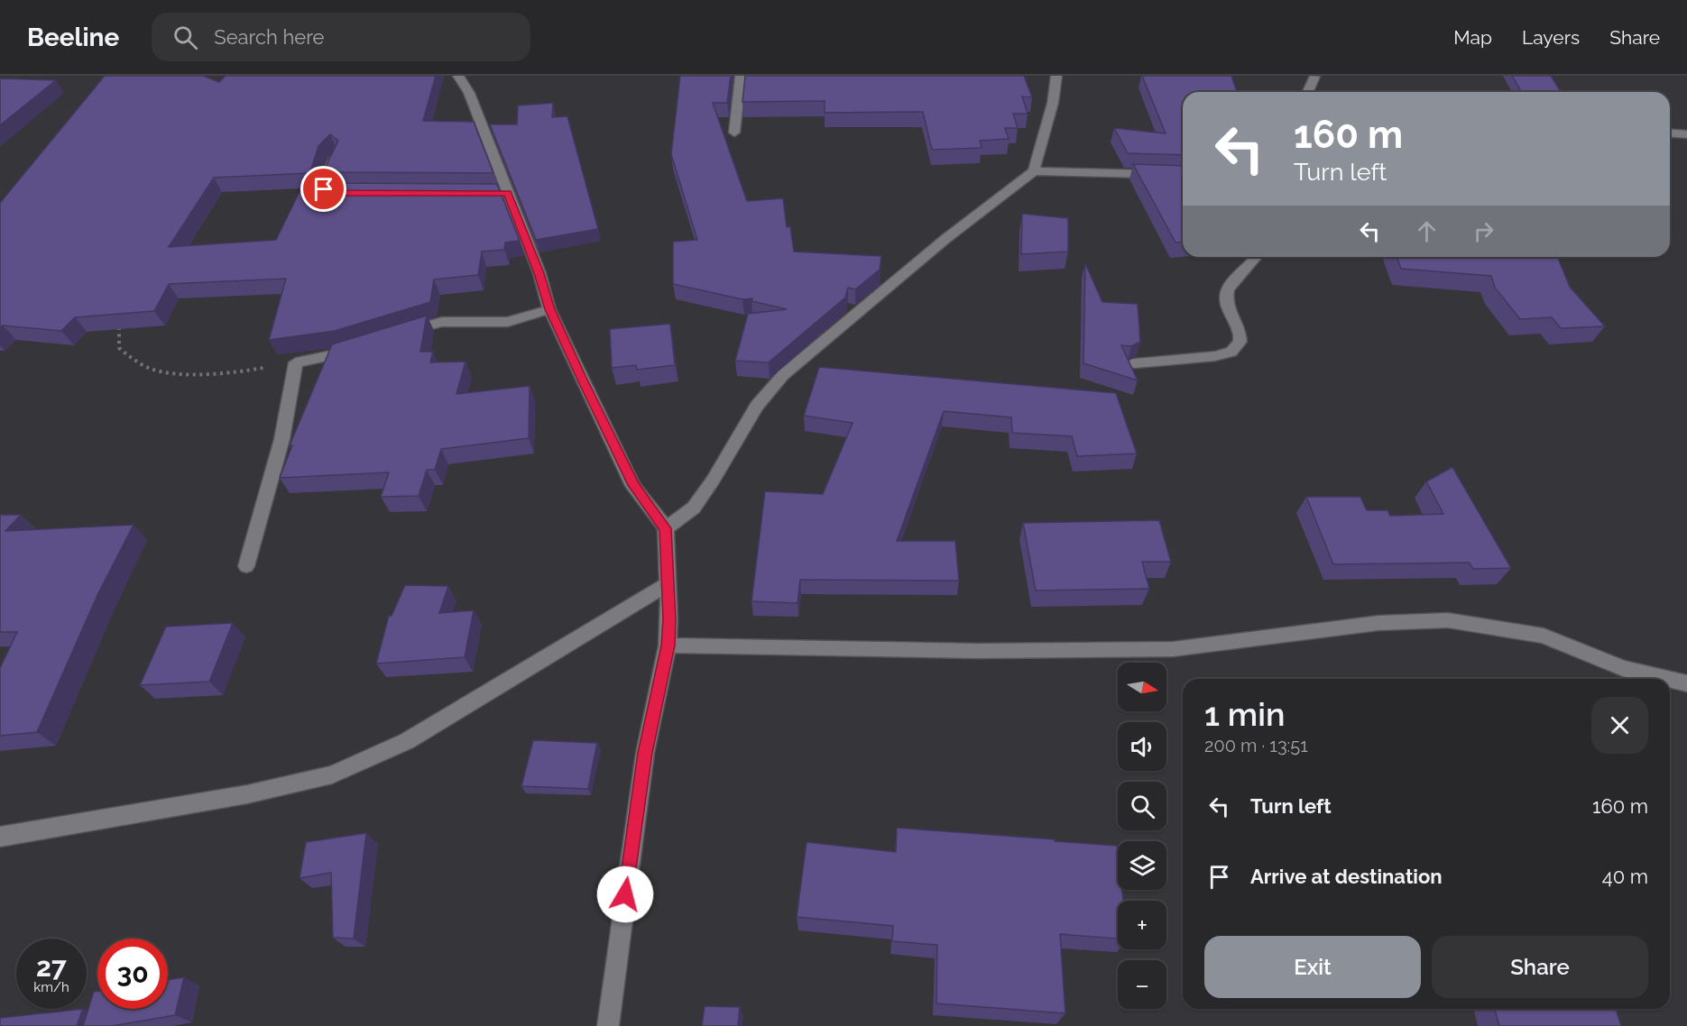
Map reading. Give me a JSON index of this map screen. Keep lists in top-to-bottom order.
{
  "north": "right",
  "page": {
    "header": "Beeline",
    "search": "Search here",
    "nav": ["Map", "Layers", "Share"],
    "turn": ["160 m", "Turn left"],
    "map_buttons": ["+", "−"],
    "heading": ["1 min", "200 m · 13:51"],
    "list": [
      {
        "name": "Turn left",
        "value": "160 m"
      },
      {
        "name": "Arrive at destination",
        "value": "40 m"
      }
    ],
    "buttons": ["Exit", "Share"],
    "speed": "27 km/h",
    "limit": "30"
  }
}
